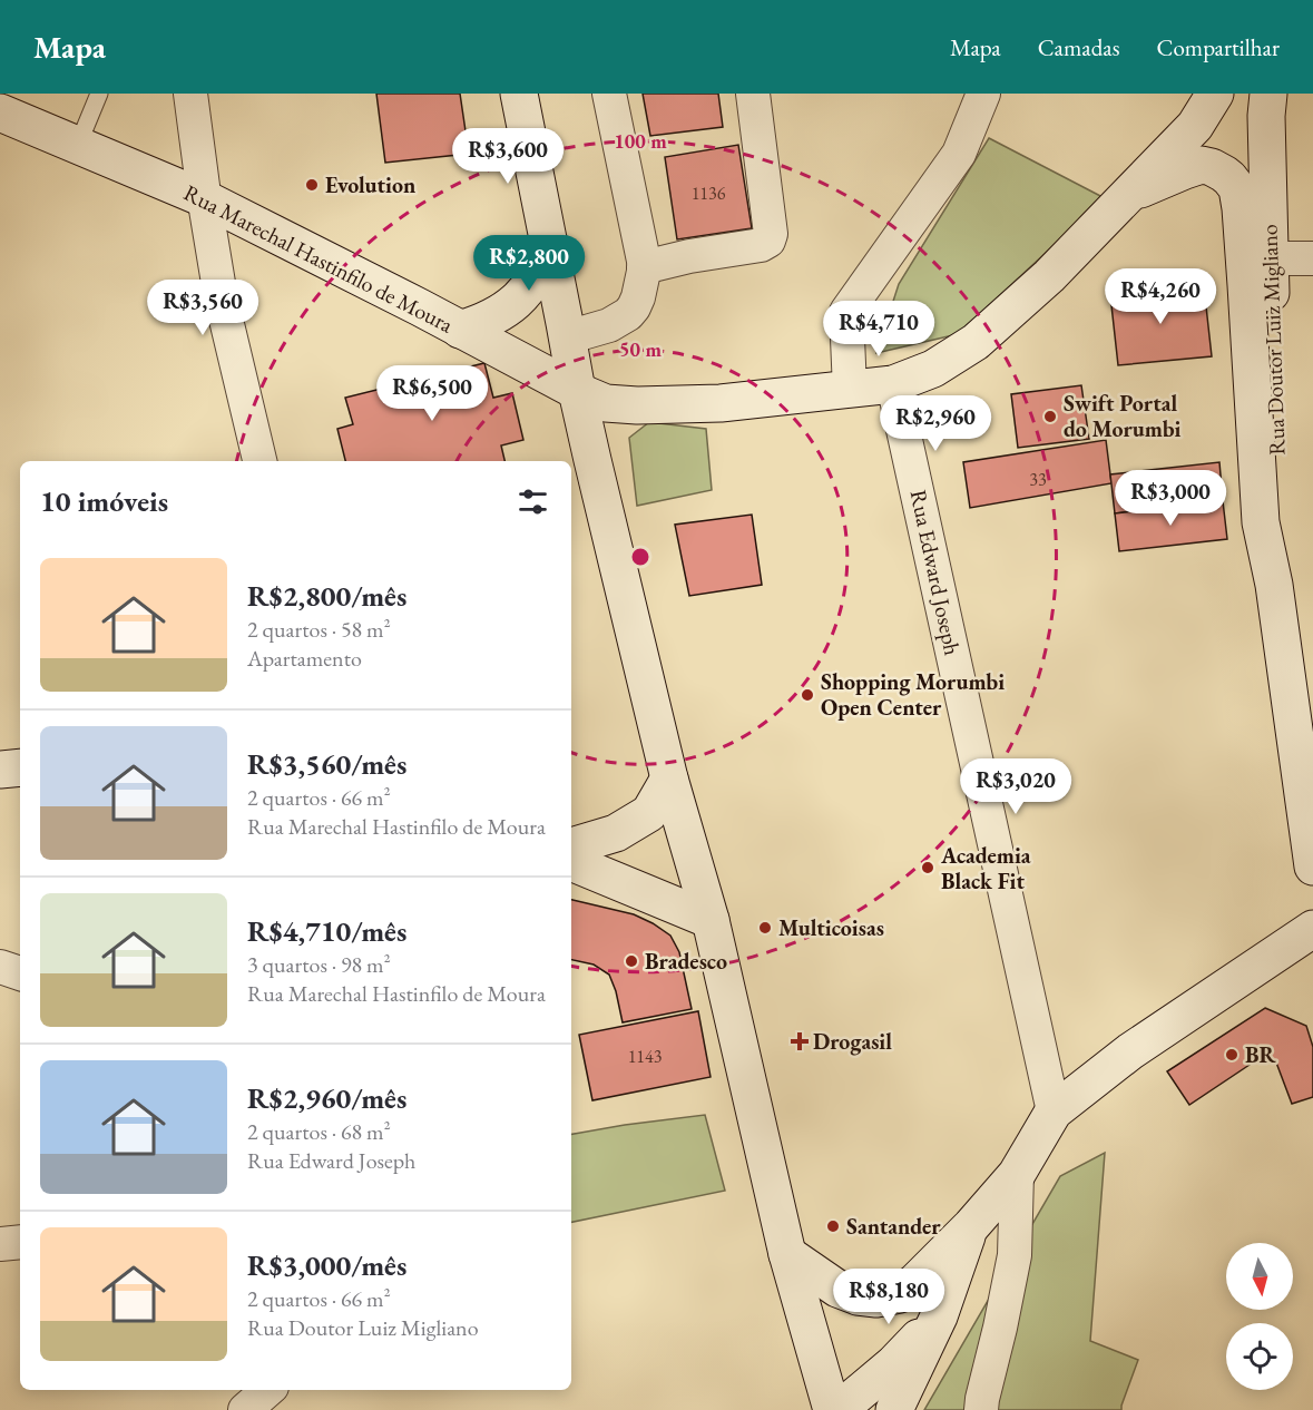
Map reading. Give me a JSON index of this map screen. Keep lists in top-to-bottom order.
{
  "streets": {
    "main road": ["Rua Marechal Hastinfilo de Moura", "Rua Doutor Luiz Migliano"],
    "street": ["Rua Edward Joseph"]
  },
  "crossings": [
    ["Rua Marechal Hastinfilo de Moura", "Rua Doutor Luiz Migliano"],
    ["Rua Marechal Hastinfilo de Moura", "Rua Edward Joseph"]
  ],
  "places": {
    "other": [
      "Evolution",
      "Swift Portal do Morumbi",
      "Shopping Morumbi Open Center",
      "Academia Black Fit",
      "Multicoisas",
      "Bradesco",
      "BR",
      "Santander"
    ],
    "health": ["Drogasil"]
  },
  "house_numbers": ["1136", "33", "1143"],
  "north": "bottom",
  "page": {
    "header": "Mapa",
    "nav": ["Mapa", "Camadas", "Compartilhar"],
    "price": [
      "R$3,600",
      "R$2,800",
      "R$4,260",
      "R$3,560",
      "R$4,710",
      "R$6,500",
      "R$2,960",
      "R$3,000",
      "R$3,020",
      "R$8,180"
    ],
    "heading": "10 imóveis",
    "list": [
      {
        "name": "R$2,800/mês",
        "note": "2 quartos · 58 m² · Apartamento"
      },
      {
        "name": "R$3,560/mês",
        "note": "2 quartos · 66 m² · Rua Marechal Hastinfilo de Moura"
      },
      {
        "name": "R$4,710/mês",
        "note": "3 quartos · 98 m² · Rua Marechal Hastinfilo de Moura"
      },
      {
        "name": "R$2,960/mês",
        "note": "2 quartos · 68 m² · Rua Edward Joseph"
      },
      {
        "name": "R$3,000/mês",
        "note": "2 quartos · 66 m² · Rua Doutor Luiz Migliano"
      }
    ]
  },
  "rings": ["100 m", "50 m"]
}
